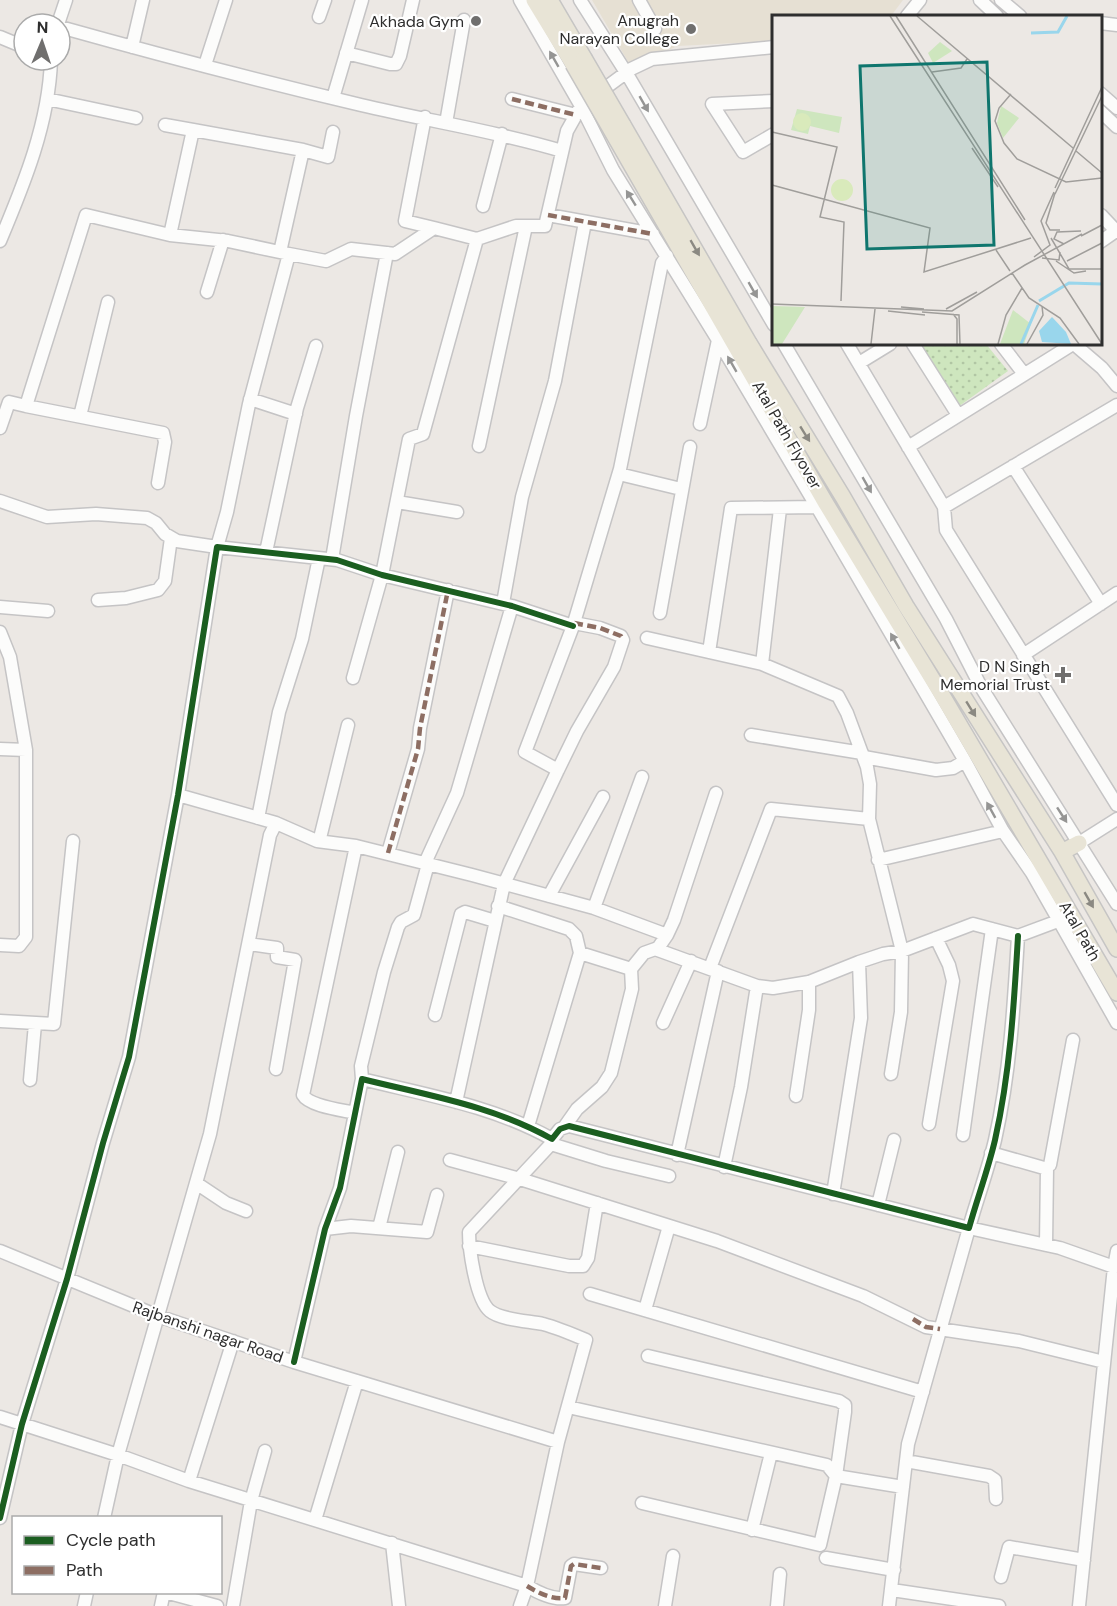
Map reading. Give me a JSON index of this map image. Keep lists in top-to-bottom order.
{
  "streets": {
    "main road": ["Atal Path Flyover", "Atal Path"],
    "street": ["Rajbanshi nagar Road"]
  },
  "crossings": [
    ["Atal Path Flyover", "Atal Path"]
  ],
  "places": {
    "other": ["Akhada Gym", "Anugrah Narayan College"],
    "health": ["D N Singh Memorial Trust"]
  },
  "legend": ["Cycle path", "Path"],
  "north": "top"
}
